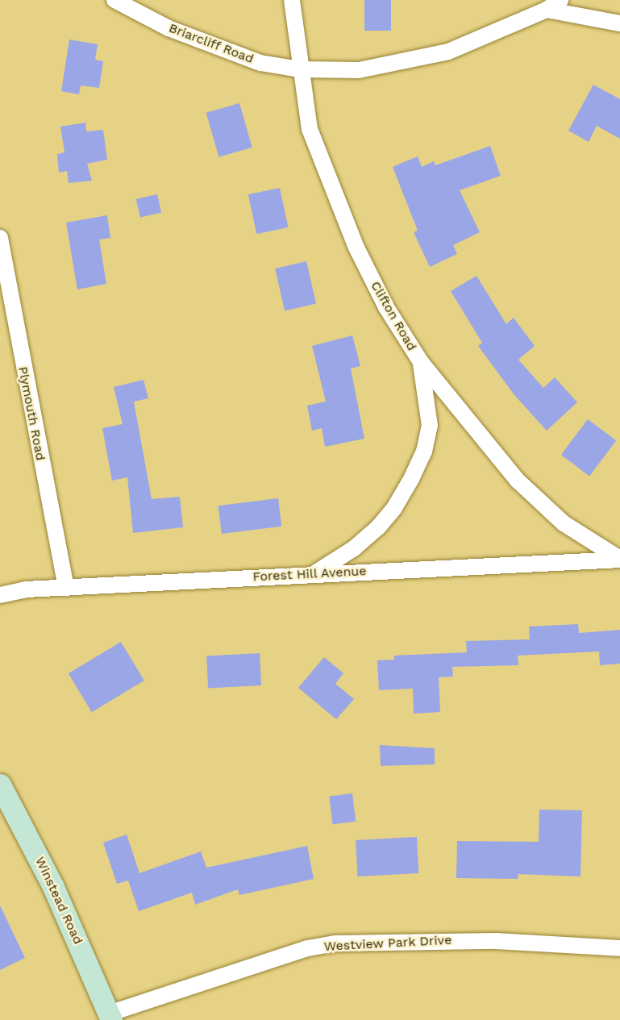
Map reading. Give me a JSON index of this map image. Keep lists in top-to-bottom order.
{
  "streets": {
    "street": [
      "Briarcliff Road",
      "Clifton Road",
      "Plymouth Road",
      "Forest Hill Avenue",
      "Winstead Road",
      "Westview Park Drive"
    ]
  },
  "crossings": [
    ["Briarcliff Road", "Clifton Road"],
    ["Clifton Road", "Forest Hill Avenue"],
    ["Plymouth Road", "Forest Hill Avenue"],
    ["Winstead Road", "Westview Park Drive"]
  ]
}
